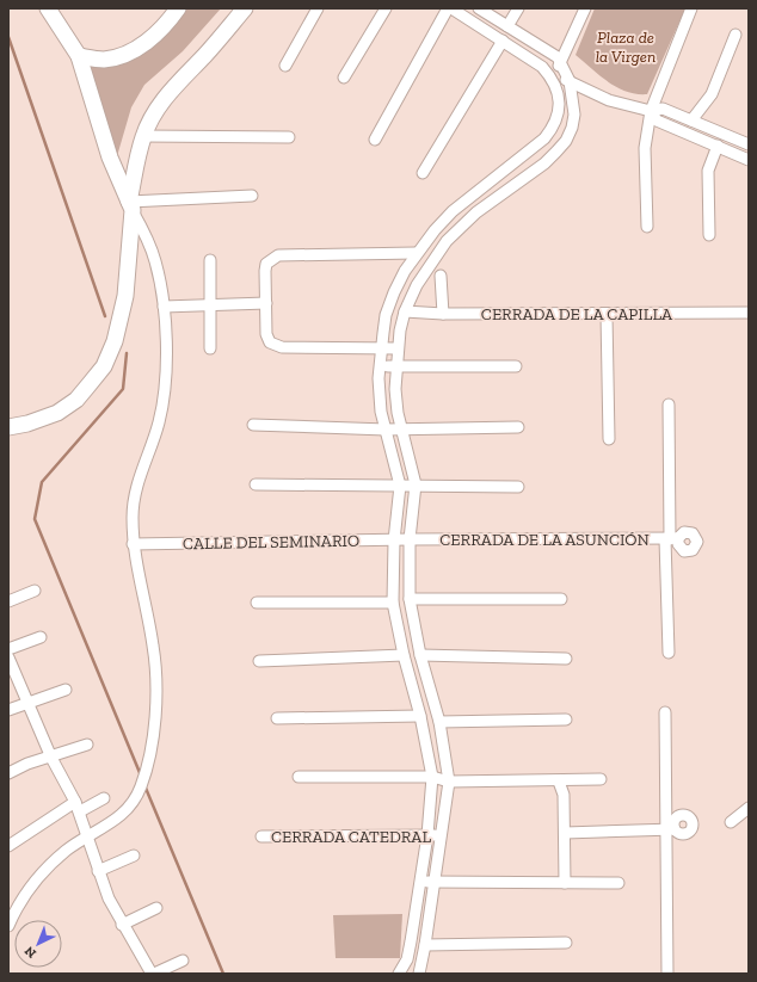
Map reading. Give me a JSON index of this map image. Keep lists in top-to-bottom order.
{
  "streets": {
    "street": [
      "CERRADA DE LA CAPILLA",
      "CERRADA DE LA ASUNCIÓN",
      "CALLE DEL SEMINARIO",
      "CERRADA CATEDRAL"
    ]
  },
  "crossings": [
    ["CERRADA DE LA ASUNCIÓN", "CALLE DEL SEMINARIO"]
  ],
  "parks": ["Plaza de la Virgen"],
  "north": "bottom left"
}
